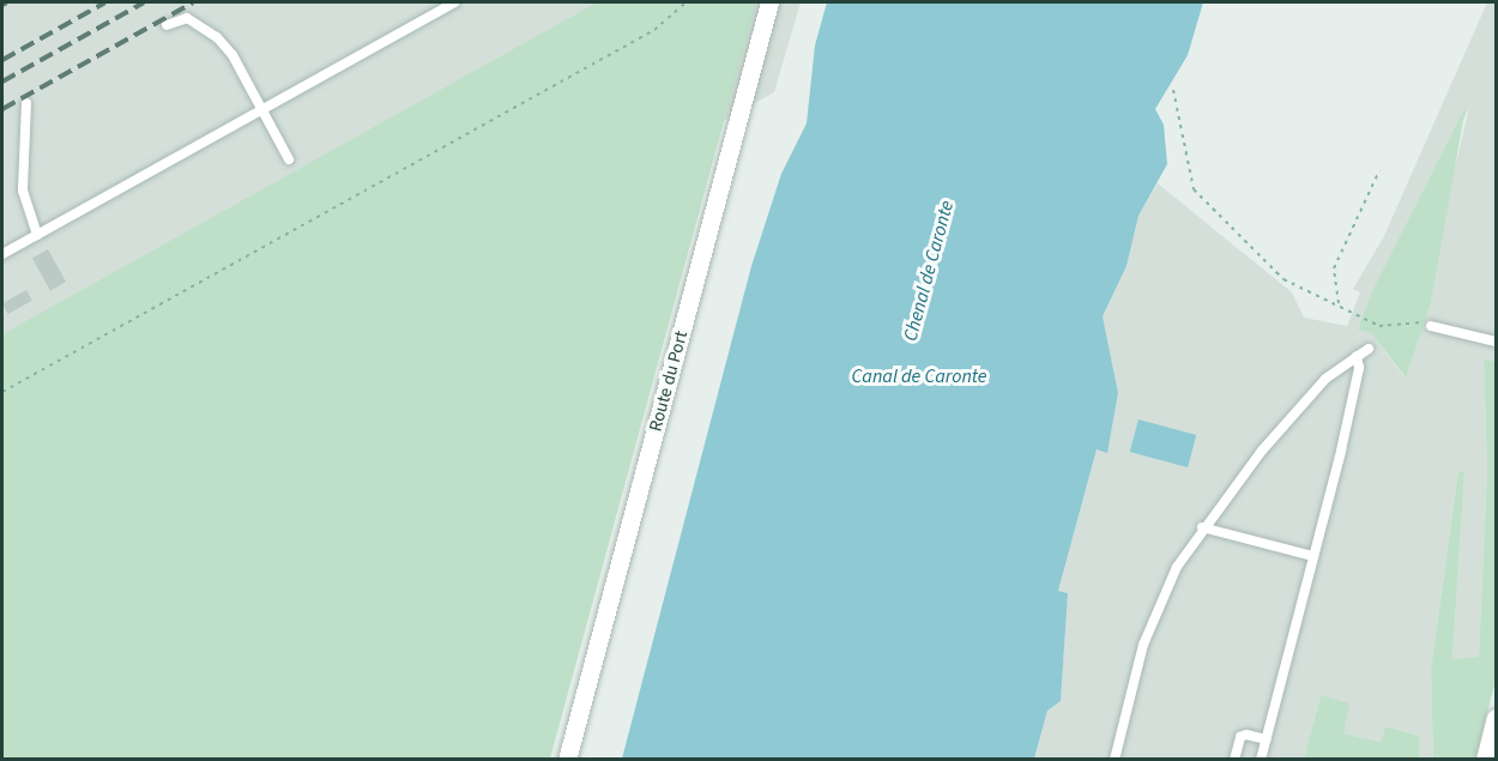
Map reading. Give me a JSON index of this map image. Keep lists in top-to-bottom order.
{
  "streets": {
    "street": ["Route du Port"]
  },
  "water": ["Chenal de Caronte", "Canal de Caronte"]
}
